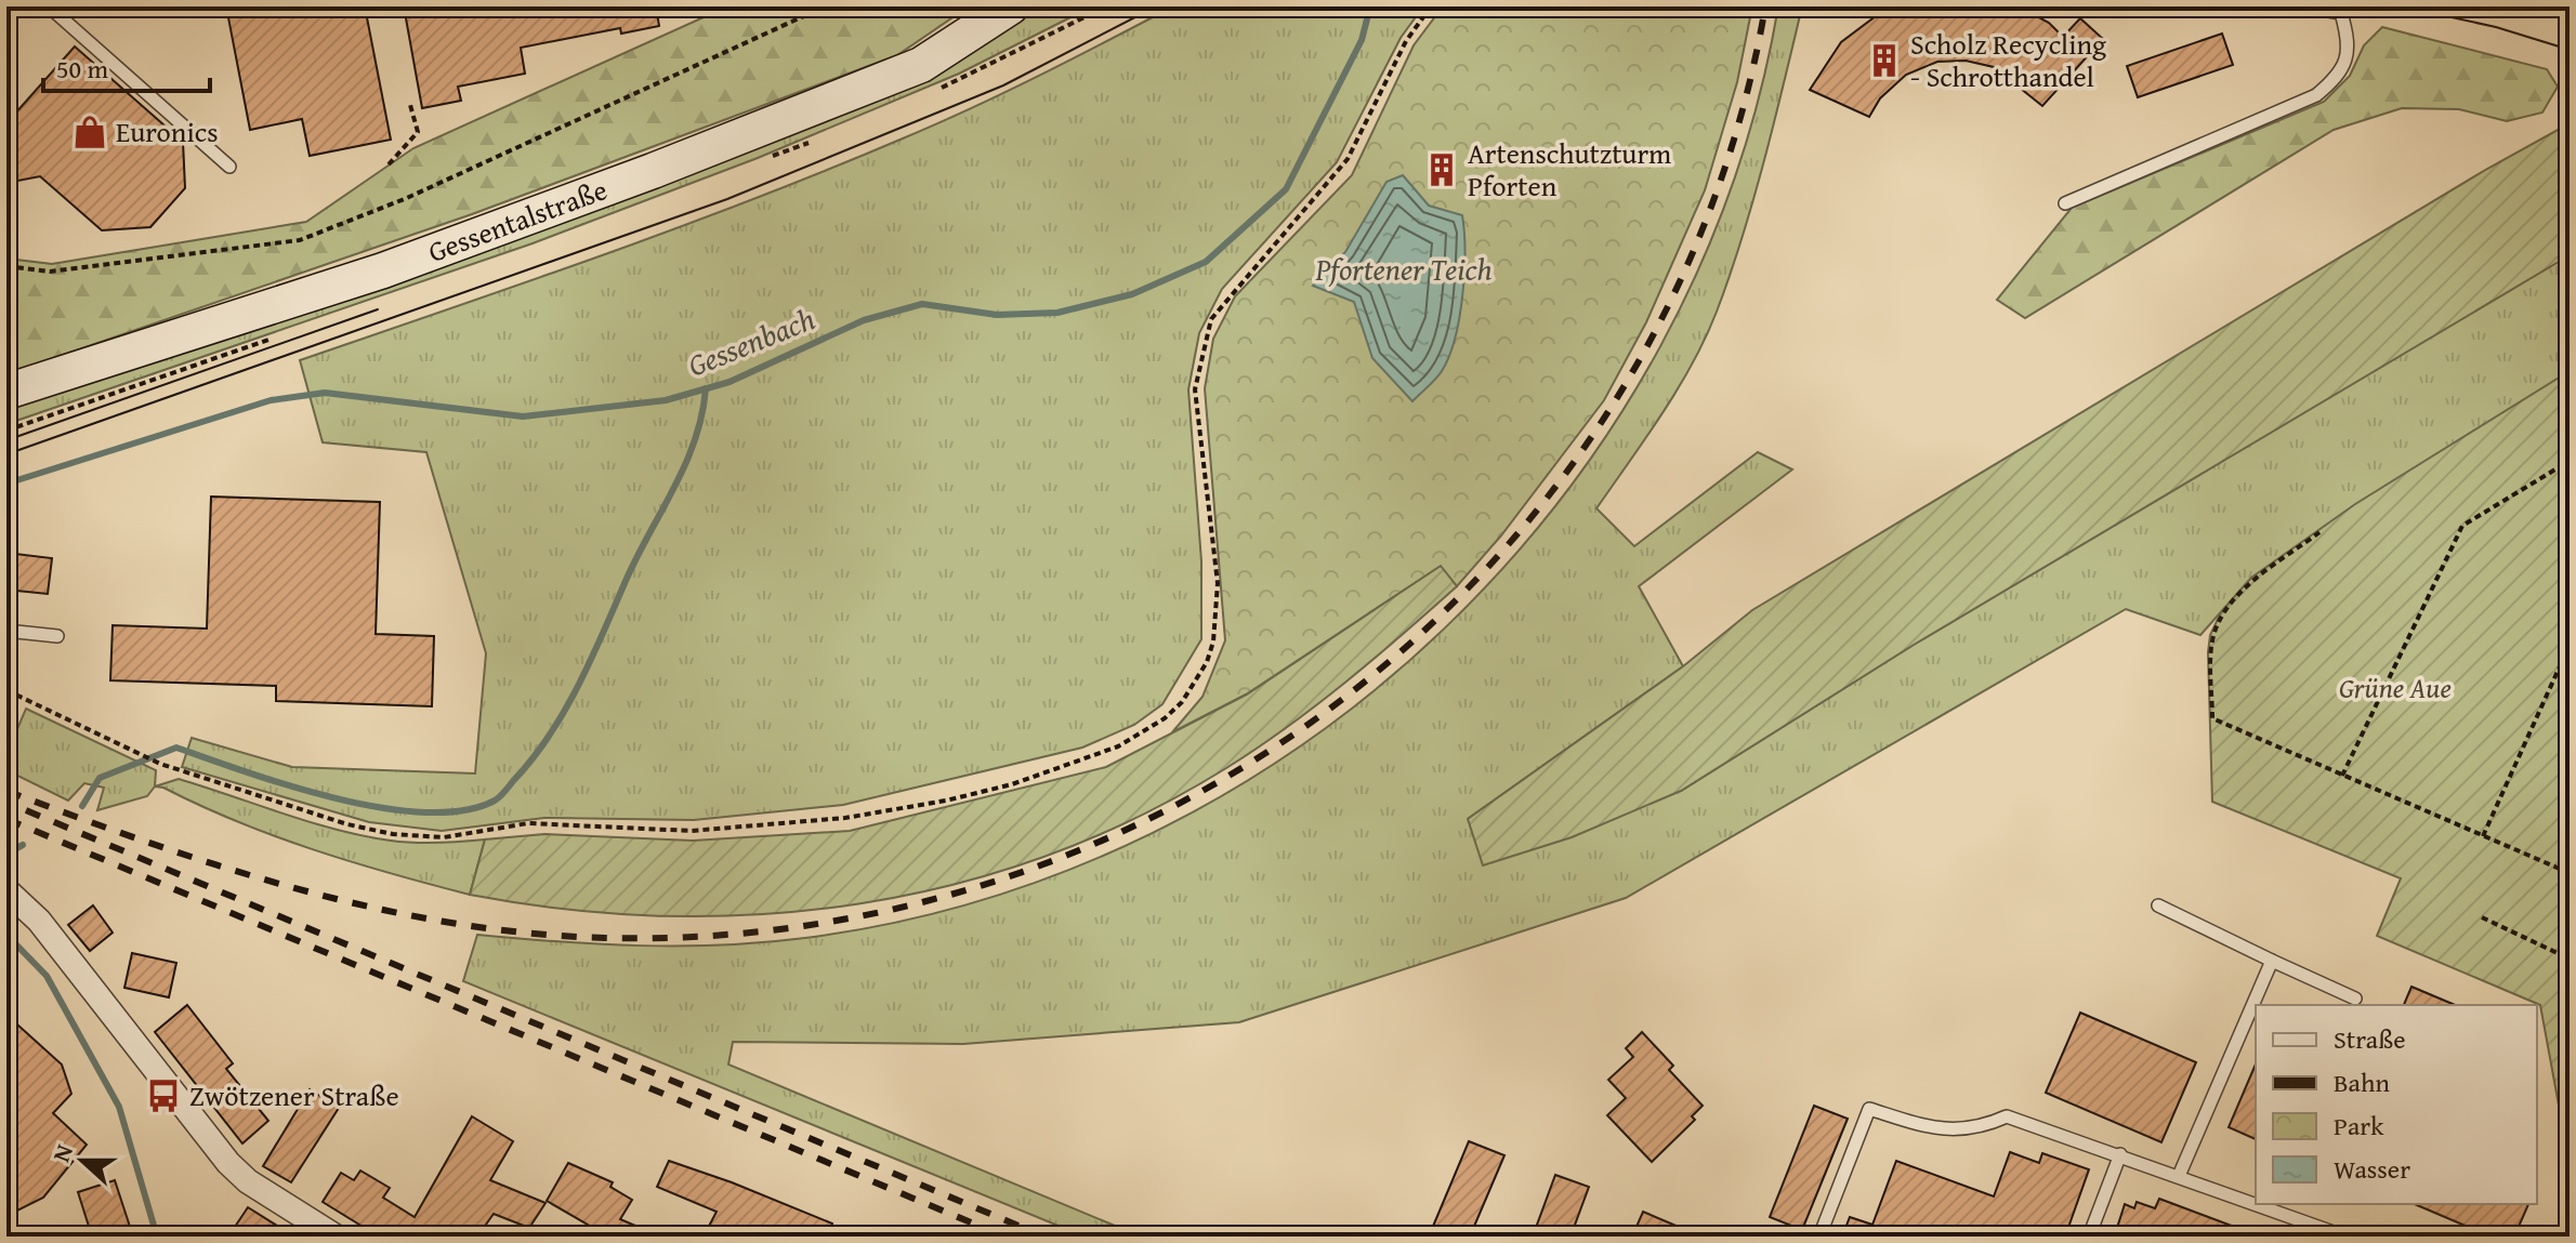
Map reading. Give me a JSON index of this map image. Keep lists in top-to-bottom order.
{
  "streets": {
    "main road": ["Gessentalstraße"]
  },
  "water": ["Pfortener Teich", "Gessenbach"],
  "parks": ["Grüne Aue"],
  "places": {
    "building": ["Scholz Recycling - Schrotthandel", "Artenschutzturm Pforten"],
    "shop": ["Euronics"],
    "bus stop": ["Zwötzener Straße"]
  },
  "legend": [
    "Straße",
    "Bahn",
    "Park",
    "Wasser"
  ],
  "scale_bar": "50 m",
  "north": "left"
}
